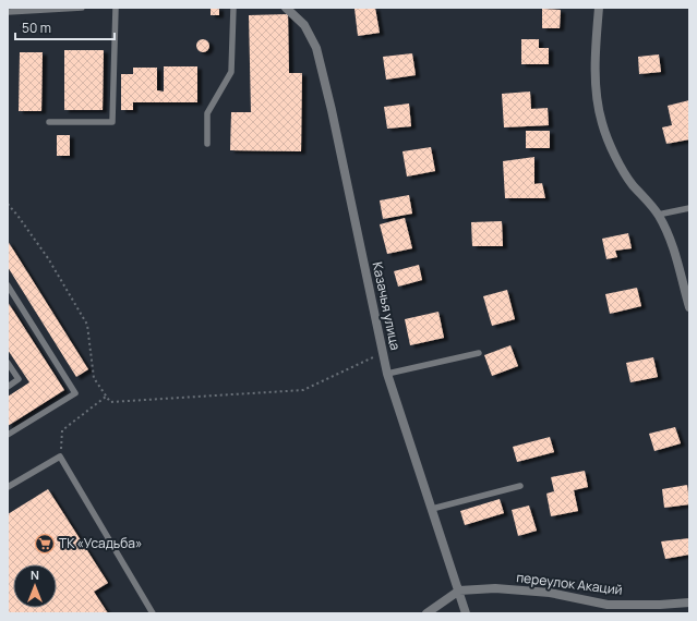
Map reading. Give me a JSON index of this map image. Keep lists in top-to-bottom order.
{
  "streets": {
    "street": ["Казачья улица", "переулок Акаций"]
  },
  "crossings": [
    ["Казачья улица", "переулок Акаций"]
  ],
  "places": {
    "supermarket": ["ТК «Усадьба»"]
  },
  "scale_bar": "50 m",
  "north": "top"
}
